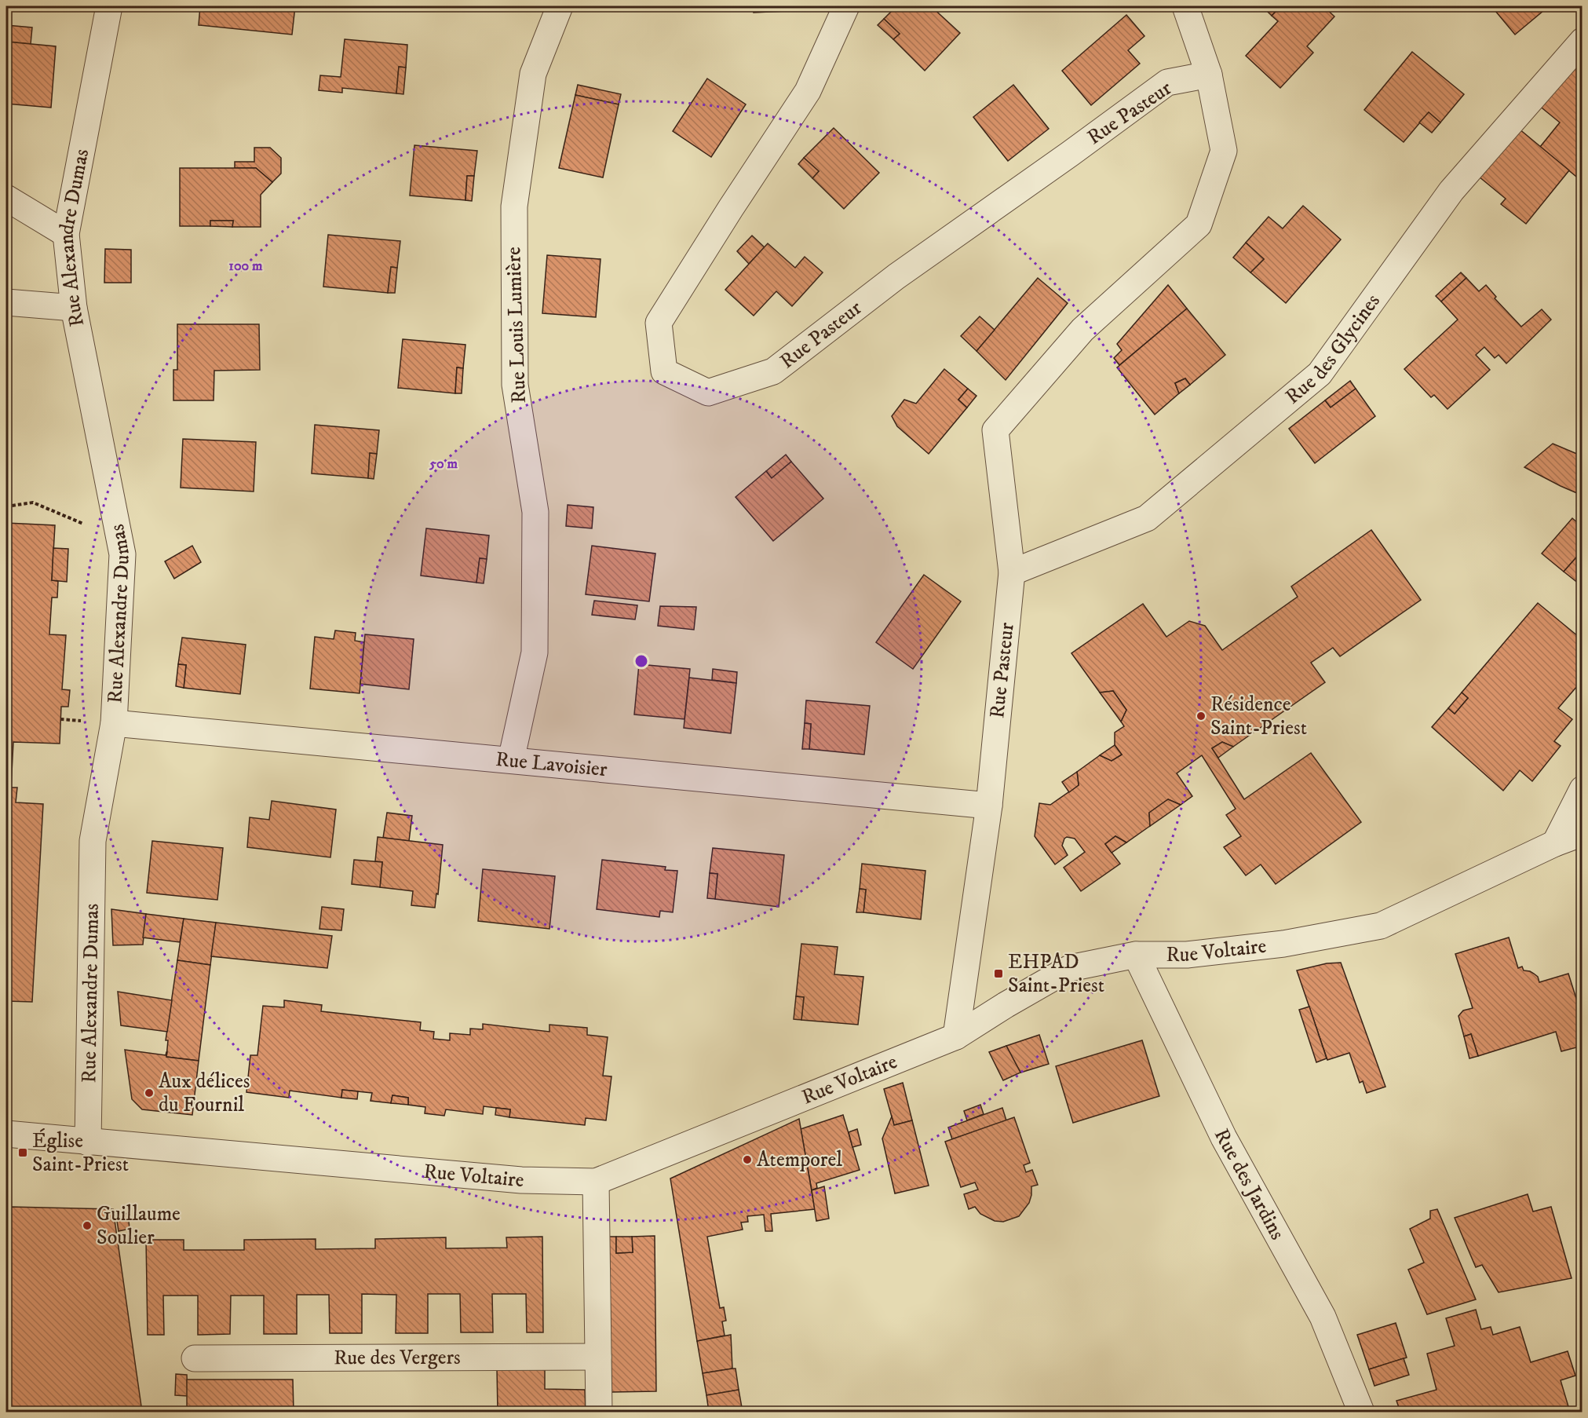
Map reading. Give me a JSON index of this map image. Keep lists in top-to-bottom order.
{
  "streets": {
    "street": [
      "Rue Pasteur",
      "Rue Alexandre Dumas",
      "Rue Louis Lumière",
      "Rue des Glycines",
      "Rue Lavoisier",
      "Rue Voltaire",
      "Rue des Jardins",
      "Rue des Vergers"
    ]
  },
  "crossings": [
    ["Rue Pasteur", "Rue des Glycines"],
    ["Rue Pasteur", "Rue Lavoisier"],
    ["Rue Pasteur", "Rue Voltaire"],
    ["Rue Alexandre Dumas", "Rue Lavoisier"],
    ["Rue Alexandre Dumas", "Rue Voltaire"],
    ["Rue Louis Lumière", "Rue Lavoisier"],
    ["Rue Voltaire", "Rue des Jardins"]
  ],
  "places": {
    "other": [
      "Résidence Saint-Priest",
      "Aux délices du Fournil",
      "Atemporel",
      "Guillaume Soulier"
    ],
    "transit": ["EHPAD Saint-Priest", "Église Saint-Priest"]
  },
  "rings": ["100 m", "50 m"]
}
